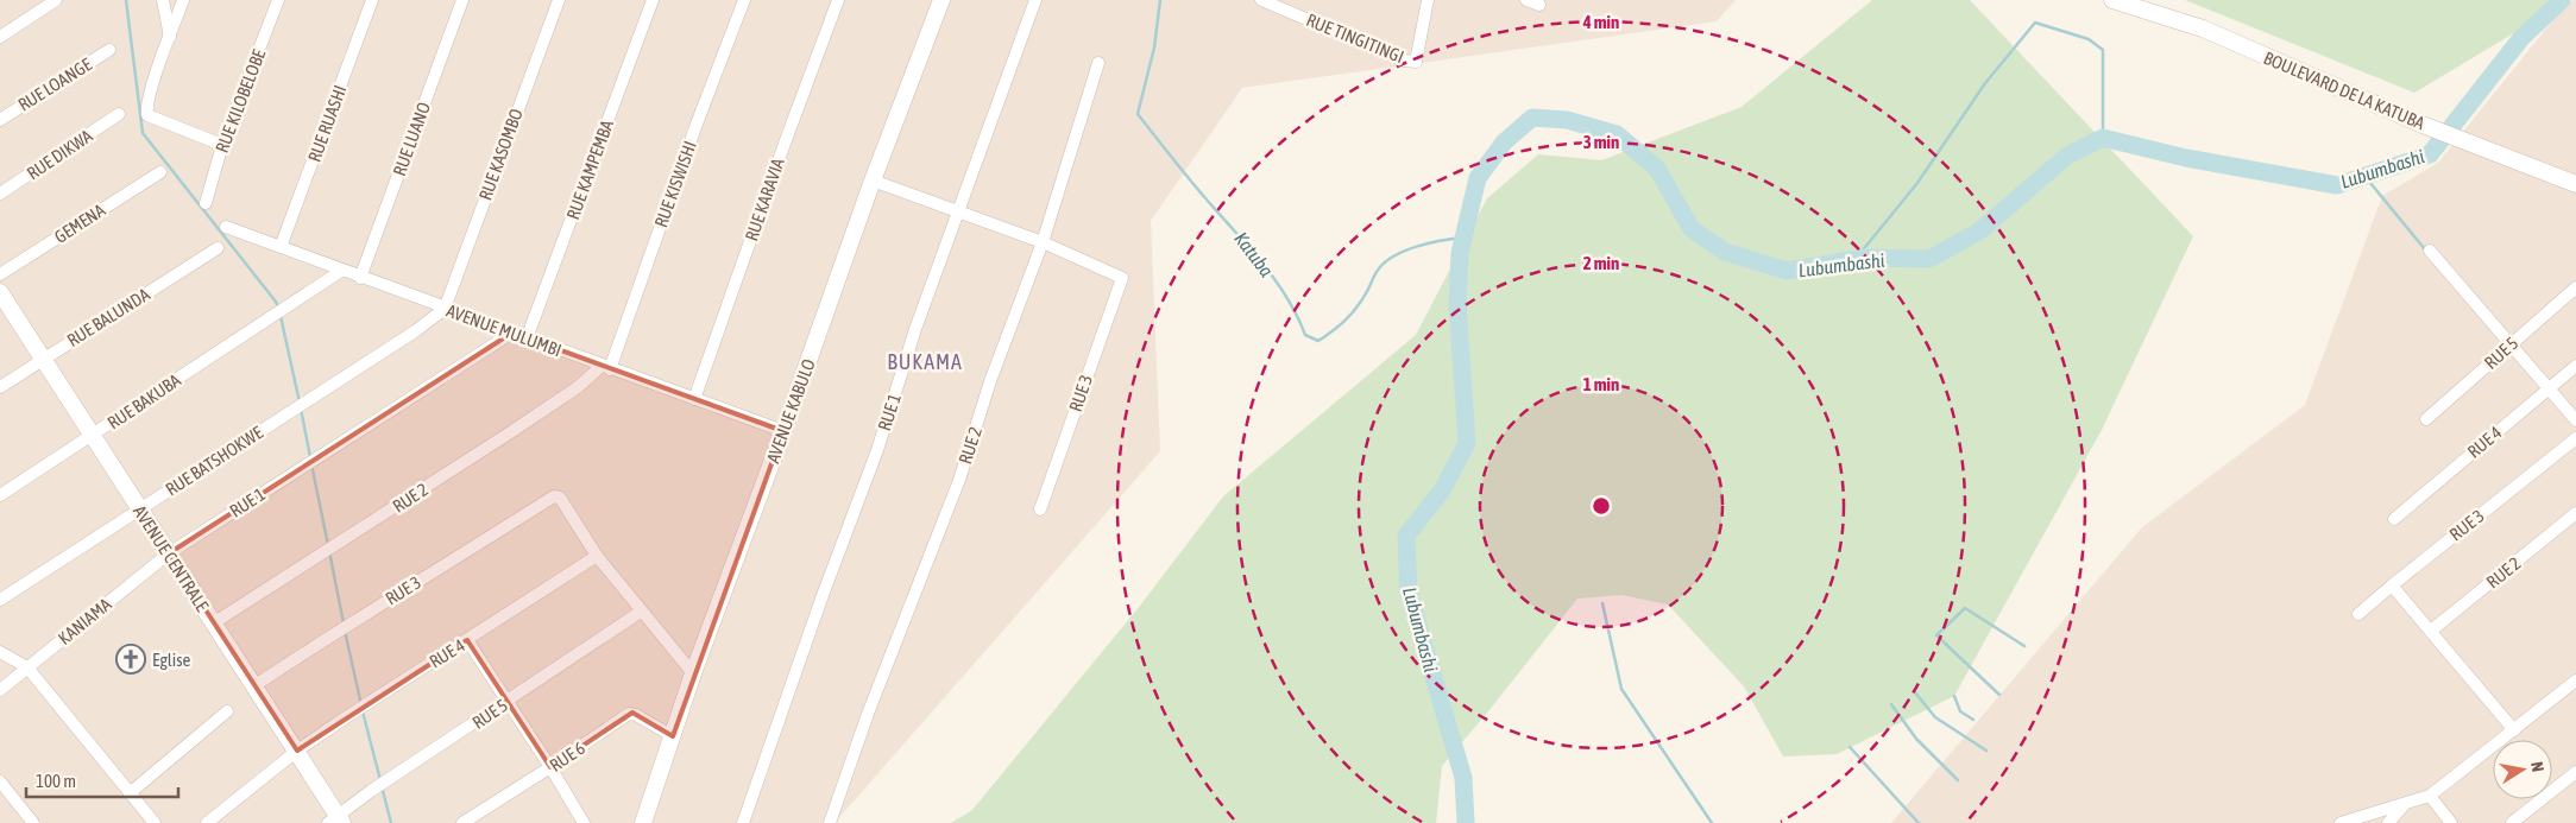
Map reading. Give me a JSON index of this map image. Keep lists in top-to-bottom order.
{
  "streets": {
    "street": [
      "RUE TINGITINGI",
      "RUE LOANGE",
      "BOULEVARD DE LA KATUBA",
      "RUE KILOBELOBE",
      "RUE RUASHI",
      "RUE LUANO",
      "RUE DIKWA",
      "RUE KASOMBO",
      "RUE KAMPEMBA",
      "RUE KISWISHI",
      "RUE KARAVIA",
      "GEMENA",
      "RUE BALUNDA",
      "AVENUE MULUMBI",
      "RUE 5",
      "RUE 3",
      "RUE BAKUBA",
      "AVENUE KABULO",
      "RUE 1",
      "RUE 4",
      "RUE 2",
      "RUE BATSHOKWE",
      "AVENUE CENTRALE",
      "KANIAMA",
      "RUE 6"
    ]
  },
  "crossings": [
    ["RUE RUASHI", "AVENUE MULUMBI"],
    ["RUE LUANO", "AVENUE MULUMBI"],
    ["RUE KASOMBO", "AVENUE MULUMBI"],
    ["RUE KASOMBO", "RUE BATSHOKWE"],
    ["RUE KAMPEMBA", "AVENUE MULUMBI"],
    ["RUE KISWISHI", "AVENUE MULUMBI"],
    ["RUE KISWISHI", "RUE 2"],
    ["RUE KARAVIA", "AVENUE MULUMBI"],
    ["RUE BALUNDA", "AVENUE CENTRALE"],
    ["AVENUE MULUMBI", "RUE BAKUBA"],
    ["AVENUE MULUMBI", "AVENUE KABULO"],
    ["AVENUE MULUMBI", "RUE 1"],
    ["AVENUE MULUMBI", "RUE 2"],
    ["AVENUE MULUMBI", "RUE BATSHOKWE"],
    ["RUE 5", "AVENUE CENTRALE"],
    ["RUE 3", "RUE 4"],
    ["RUE 3", "RUE 2"],
    ["RUE 3", "AVENUE CENTRALE"],
    ["RUE BAKUBA", "AVENUE CENTRALE"],
    ["AVENUE KABULO", "RUE 6"],
    ["RUE 1", "AVENUE CENTRALE"],
    ["RUE 1", "KANIAMA"],
    ["RUE 4", "AVENUE CENTRALE"],
    ["RUE 2", "AVENUE CENTRALE"],
    ["RUE BATSHOKWE", "AVENUE CENTRALE"],
    ["AVENUE CENTRALE", "KANIAMA"]
  ],
  "districts": ["BUKAMA"],
  "water": ["Lubumbashi", "Katuba"],
  "places": {
    "church": ["Eglise"]
  },
  "scale_bar": "100 m",
  "north": "right",
  "rings": [
    "4 min",
    "3 min",
    "2 min",
    "1 min"
  ]
}
